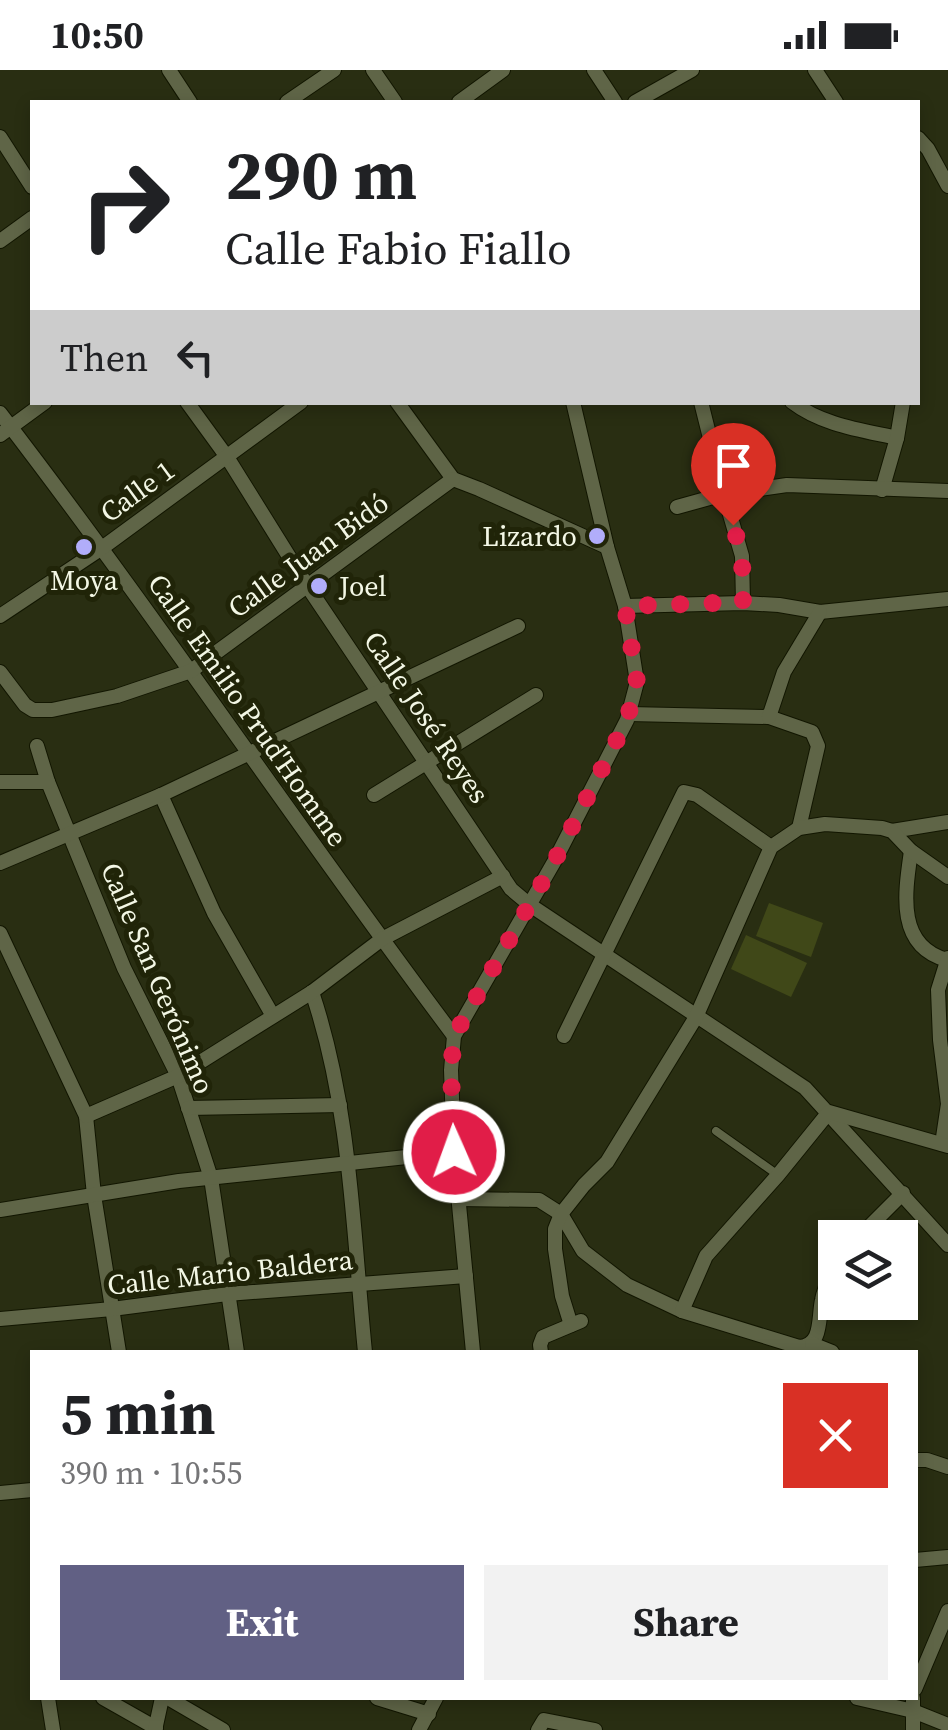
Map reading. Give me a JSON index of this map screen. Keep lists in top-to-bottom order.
{
  "streets": {
    "street": [
      "Calle 1",
      "Calle Juan Bidó",
      "Calle Emilio Prud'Homme",
      "Calle José Reyes",
      "Calle San Gerónimo",
      "Calle Mario Baldera"
    ]
  },
  "crossings": [
    ["Calle 1", "Calle Emilio Prud'Homme"],
    ["Calle 1", "Calle José Reyes"],
    ["Calle Juan Bidó", "Calle Emilio Prud'Homme"],
    ["Calle Juan Bidó", "Calle José Reyes"],
    ["Calle San Gerónimo", "Calle Mario Baldera"]
  ],
  "places": ["Lizardo", "Moya", "Joel"],
  "page": {
    "status": "10:50",
    "turn": ["290 m", "Calle Fabio Fiallo"],
    "then": "Then",
    "heading": ["5 min", "390 m · 10:55"],
    "buttons": ["Exit", "Share"]
  }
}
